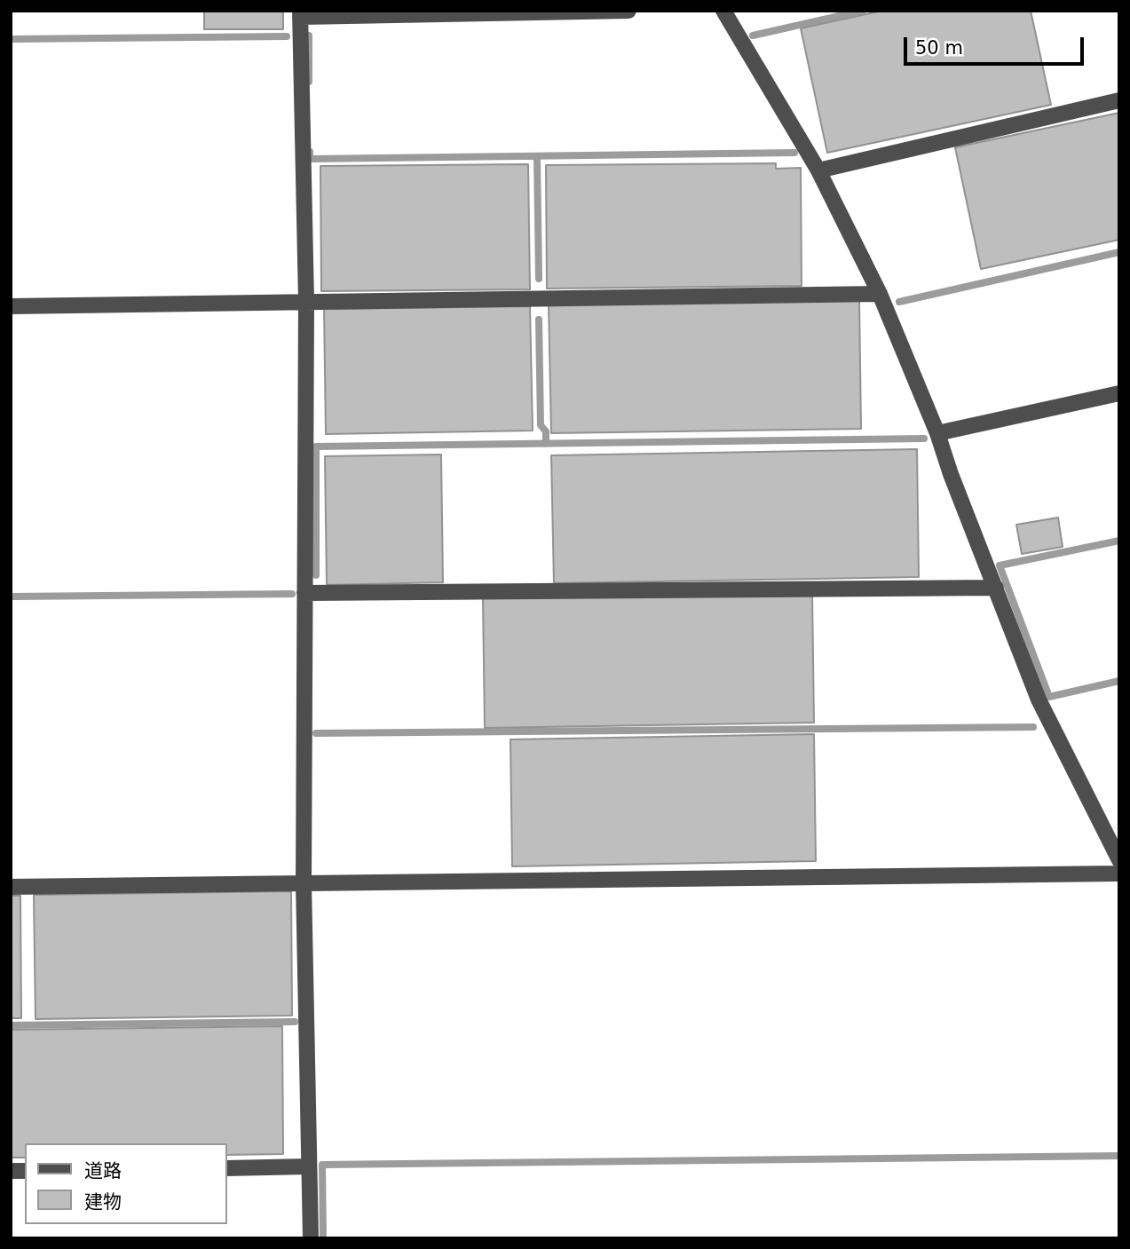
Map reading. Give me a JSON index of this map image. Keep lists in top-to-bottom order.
{
  "legend": ["道路", "建物"],
  "scale_bar": "50 m"
}
